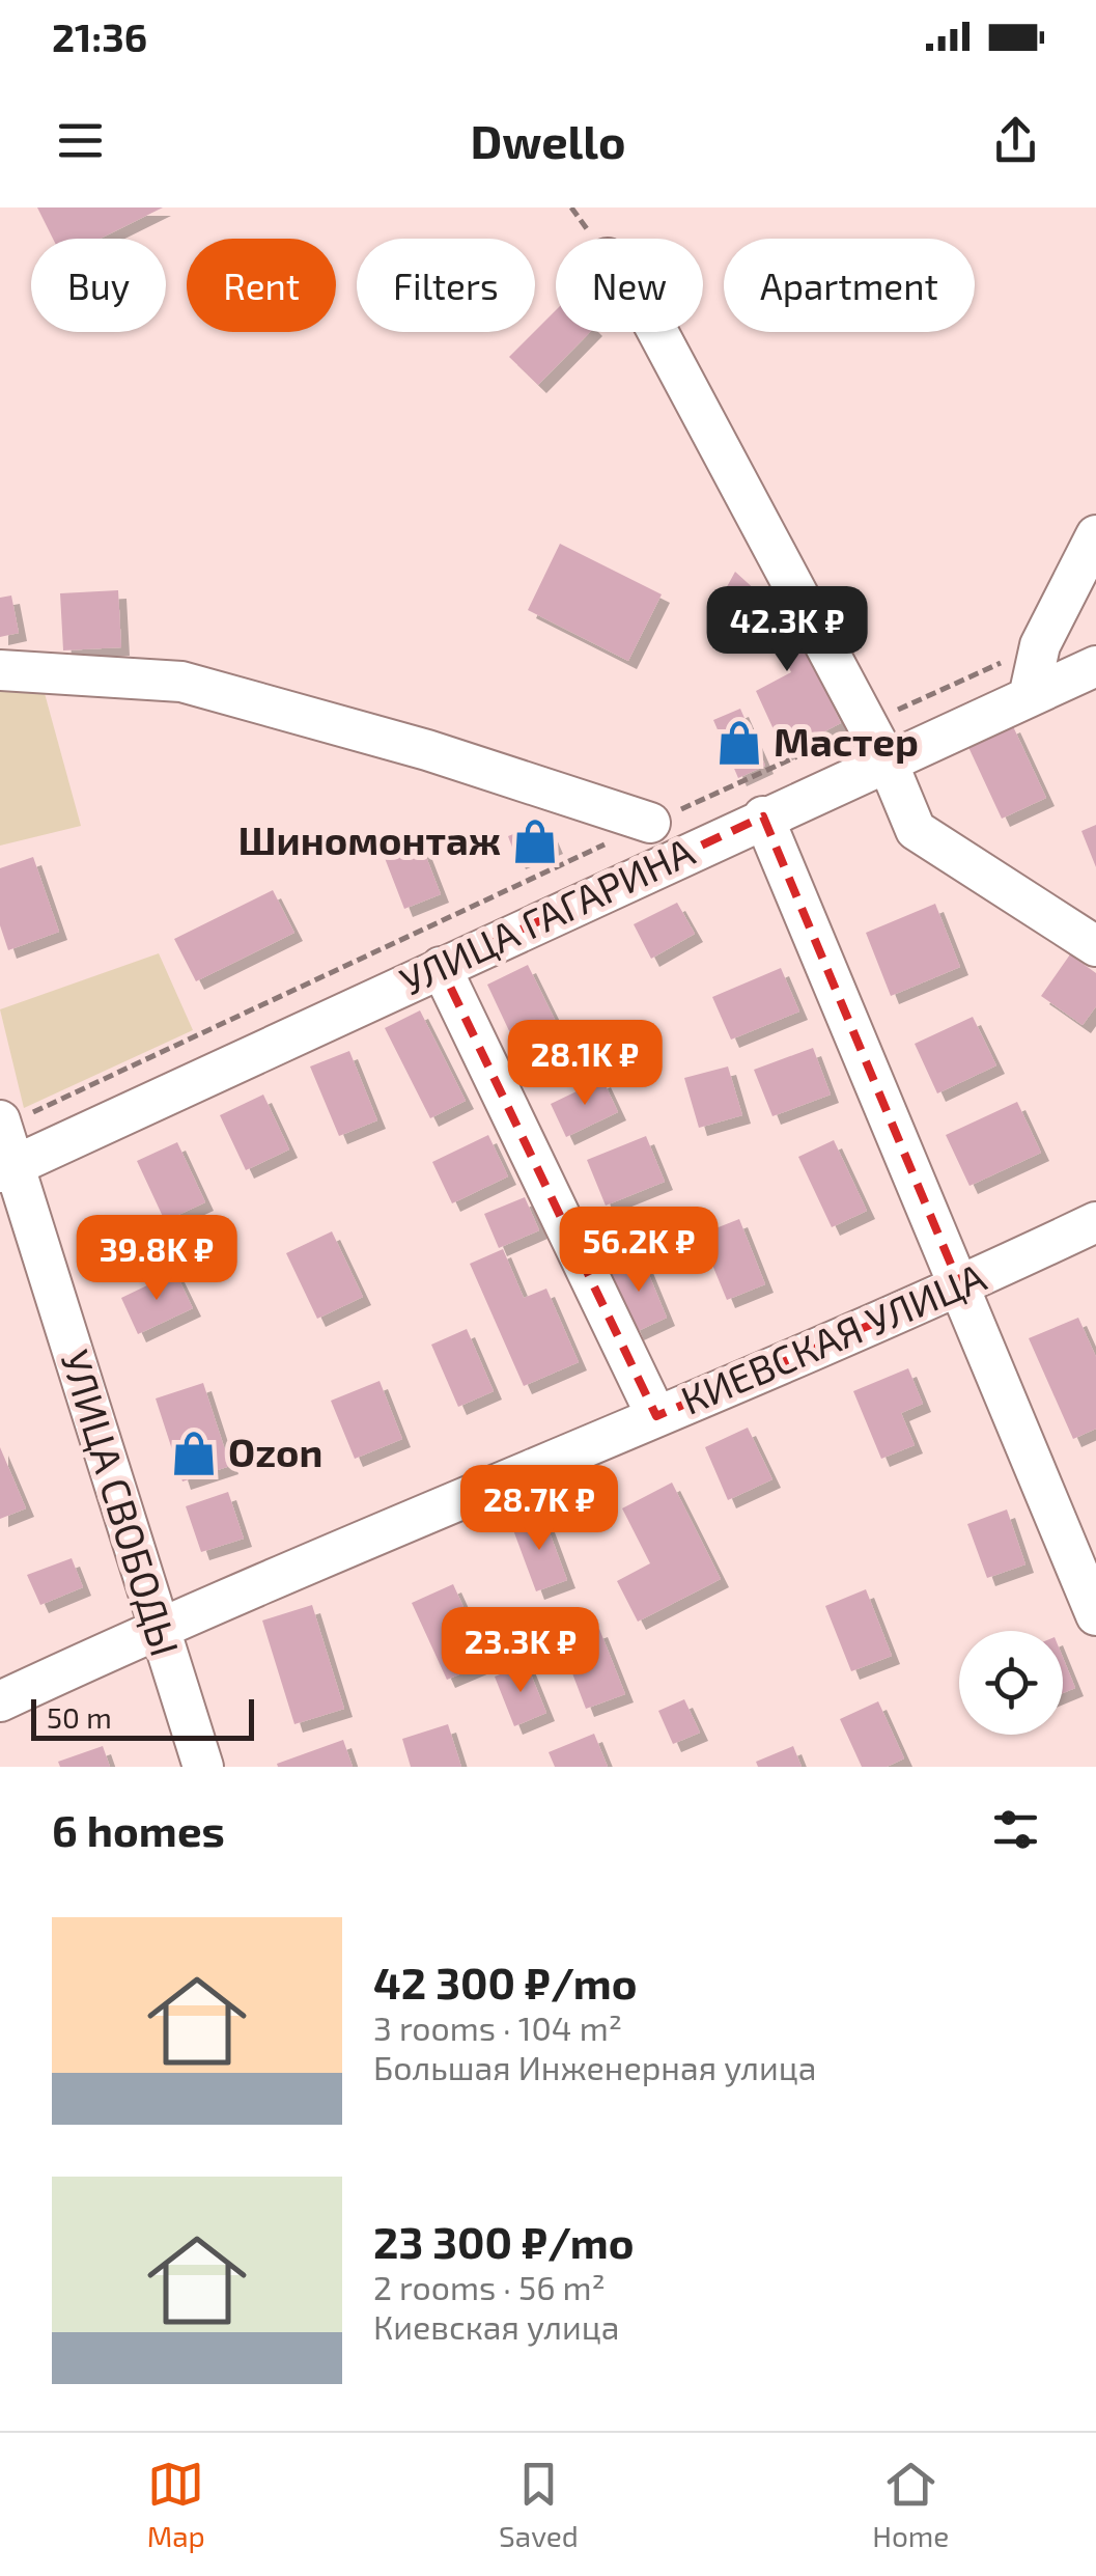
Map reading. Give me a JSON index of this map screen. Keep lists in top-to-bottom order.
{
  "streets": {
    "street": ["УЛИЦА ГАГАРИНА", "КИЕВСКАЯ УЛИЦА", "УЛИЦА СВОБОДЫ"]
  },
  "crossings": [
    ["УЛИЦА ГАГАРИНА", "УЛИЦА СВОБОДЫ"],
    ["КИЕВСКАЯ УЛИЦА", "УЛИЦА СВОБОДЫ"]
  ],
  "places": {
    "shop": ["Мастер", "Шиномонтаж", "Ozon"]
  },
  "scale_bar": "50 m",
  "page": {
    "status": "21:36",
    "header": "Dwello",
    "chip": [
      "Buy",
      "Rent",
      "Filters",
      "New",
      "Apartment"
    ],
    "price": [
      "42.3K ₽",
      "28.1K ₽",
      "56.2K ₽",
      "39.8K ₽",
      "28.7K ₽",
      "23.3K ₽"
    ],
    "scale": "50 m",
    "heading": "6 homes",
    "list": [
      {
        "name": "42 300 ₽/mo",
        "note": "3 rooms · 104 m² · Большая Инженерная улица"
      },
      {
        "name": "23 300 ₽/mo",
        "note": "2 rooms · 56 m² · Киевская улица"
      }
    ],
    "tabs": ["Map", "Saved", "Home"]
  }
}
